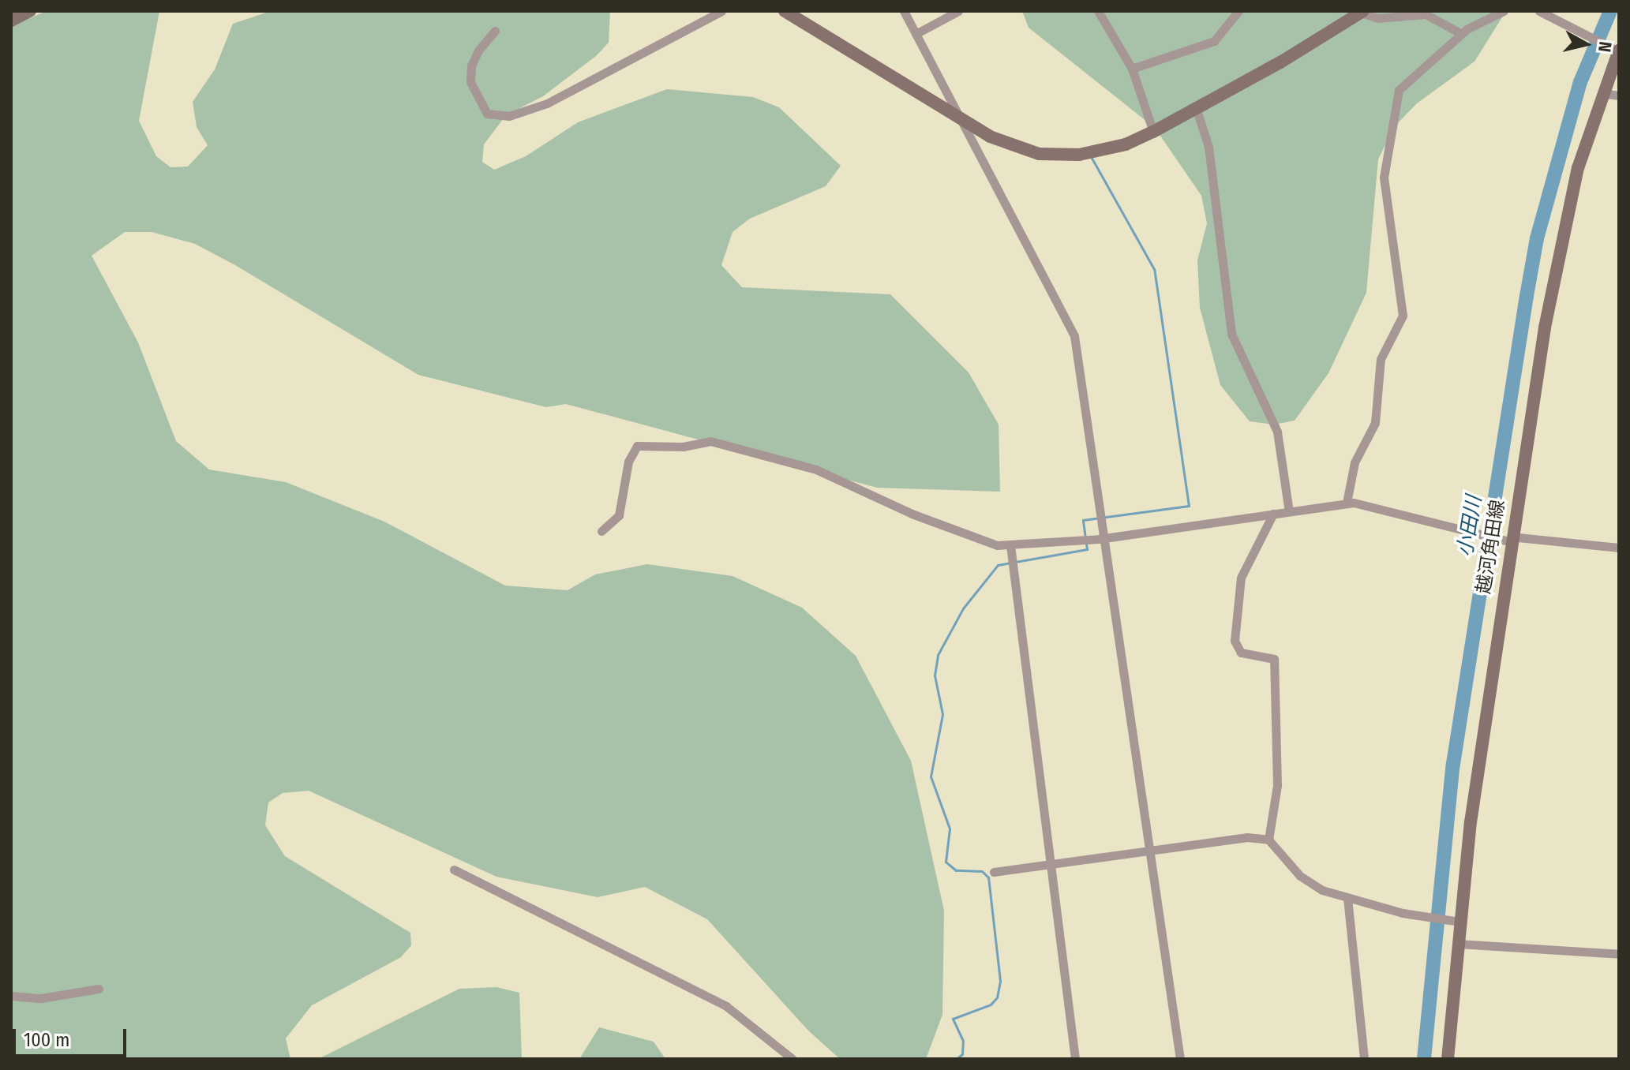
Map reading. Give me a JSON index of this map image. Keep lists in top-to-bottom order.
{
  "streets": {
    "main road": ["越河角田線"]
  },
  "water": ["小田川"],
  "scale_bar": "100 m",
  "north": "right"
}
